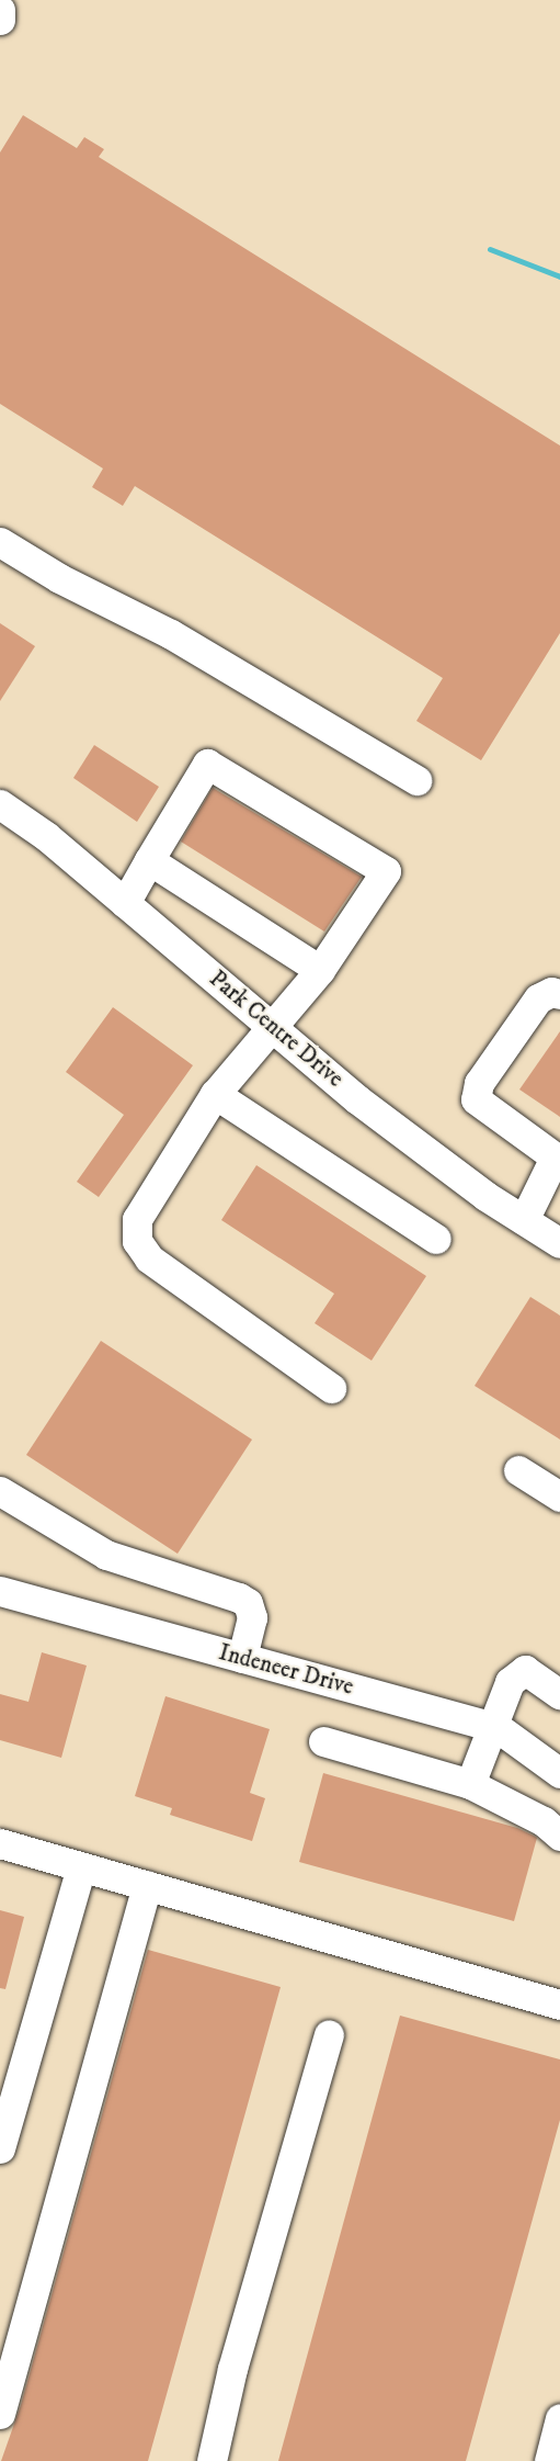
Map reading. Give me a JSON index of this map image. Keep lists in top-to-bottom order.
{
  "streets": {
    "street": ["Park Centre Drive", "Indeneer Drive"]
  }
}
